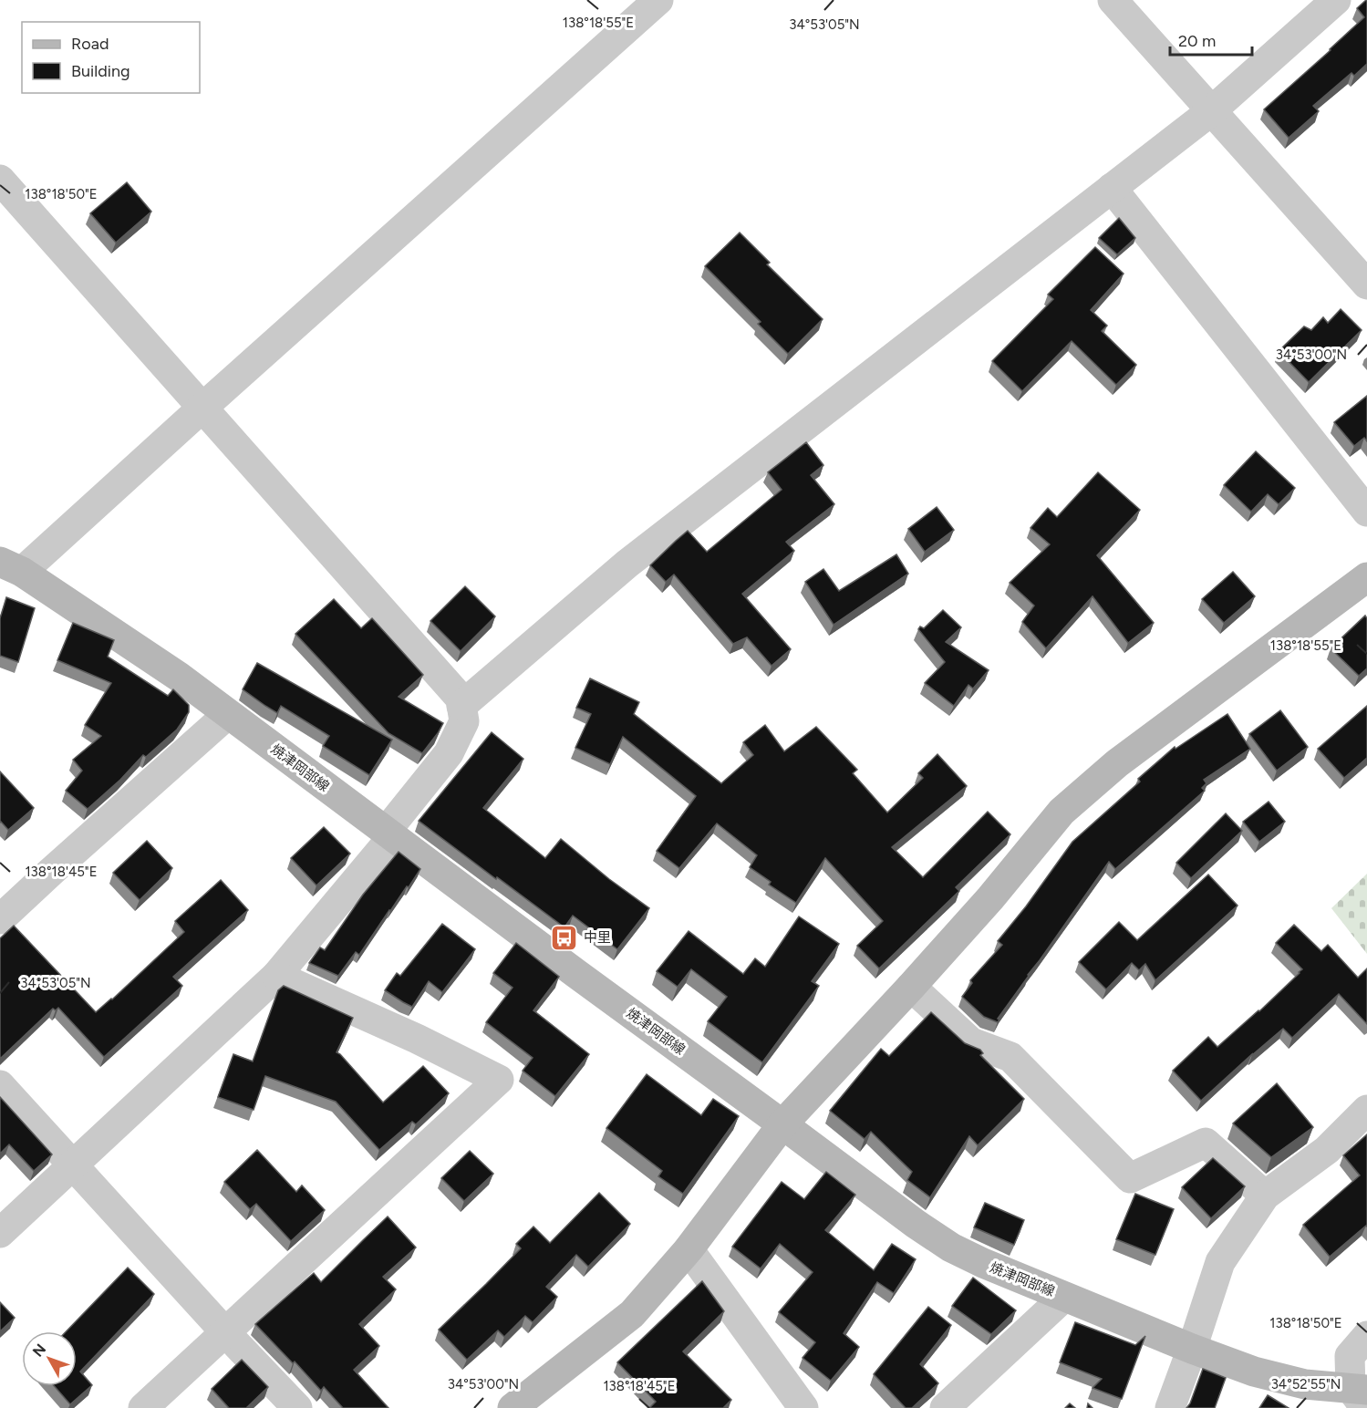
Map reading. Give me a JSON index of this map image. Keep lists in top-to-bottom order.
{
  "streets": {
    "main road": ["焼津岡部線"]
  },
  "places": {
    "bus stop": ["中里"]
  },
  "legend": ["Road", "Building"],
  "scale_bar": "20 m",
  "north": "top left",
  "coordinates": [
    "138°18'55\"E",
    "34°53'05\"N",
    "138°18'50\"E",
    "34°53'00\"N",
    "138°18'45\"E",
    "34°52'55\"N"
  ]
}
